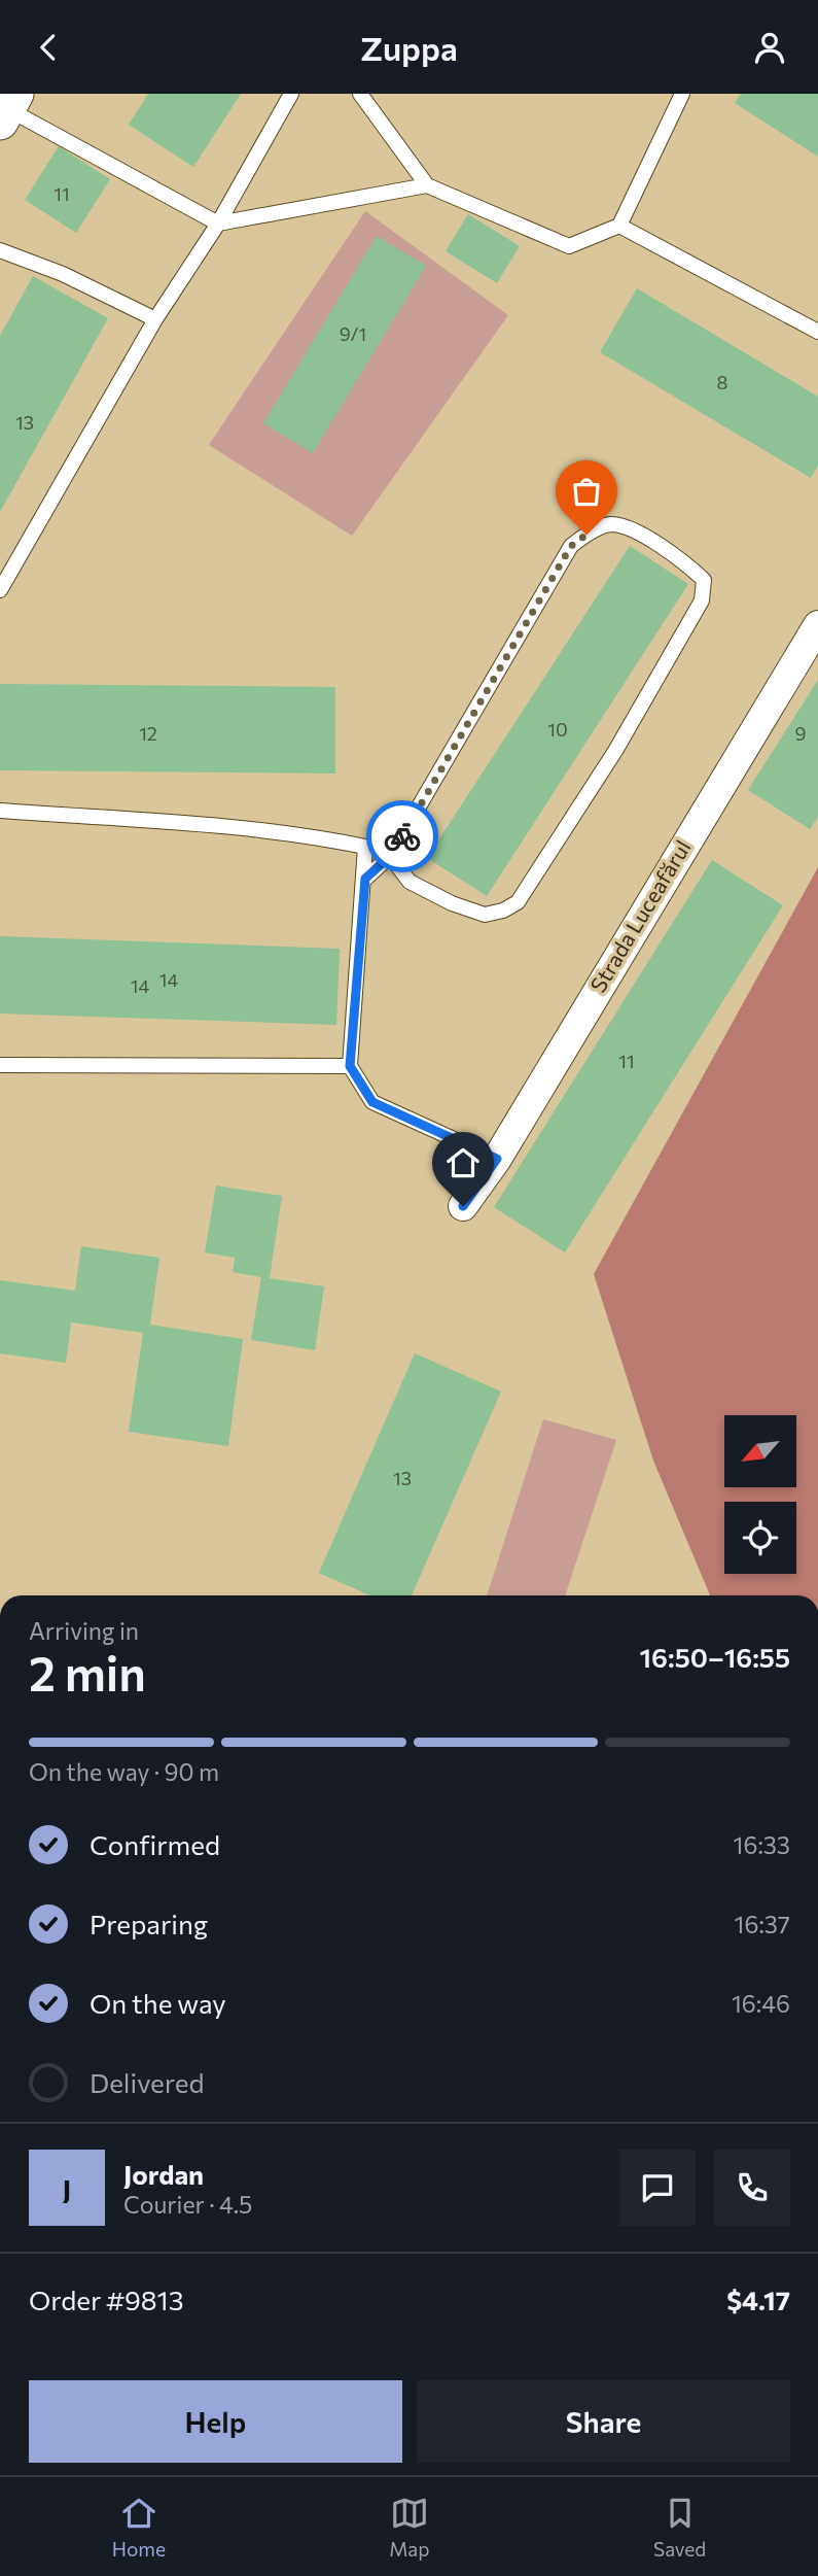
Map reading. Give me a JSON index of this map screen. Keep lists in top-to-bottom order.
{
  "streets": {
    "street": ["Strada Luceafărul"]
  },
  "house_numbers": [
    "11",
    "9/1",
    "8",
    "13",
    "10",
    "12",
    "9",
    "14",
    "14",
    "11",
    "13"
  ],
  "north": "bottom left",
  "page": {
    "header": "Zuppa",
    "heading": ["2 min", "Arriving in", "16:50–16:55"],
    "panel": [
      "Jordan",
      "Courier · 4.5",
      "Order #9813",
      "$4.17"
    ],
    "bar": "On the way · 90 m",
    "list": [
      ["Confirmed", "16:33"],
      ["Preparing", "16:37"],
      ["On the way", "16:46"],
      "Delivered"
    ],
    "round": "J",
    "buttons": ["Help", "Share"],
    "tabs": ["Home", "Map", "Saved"]
  }
}
